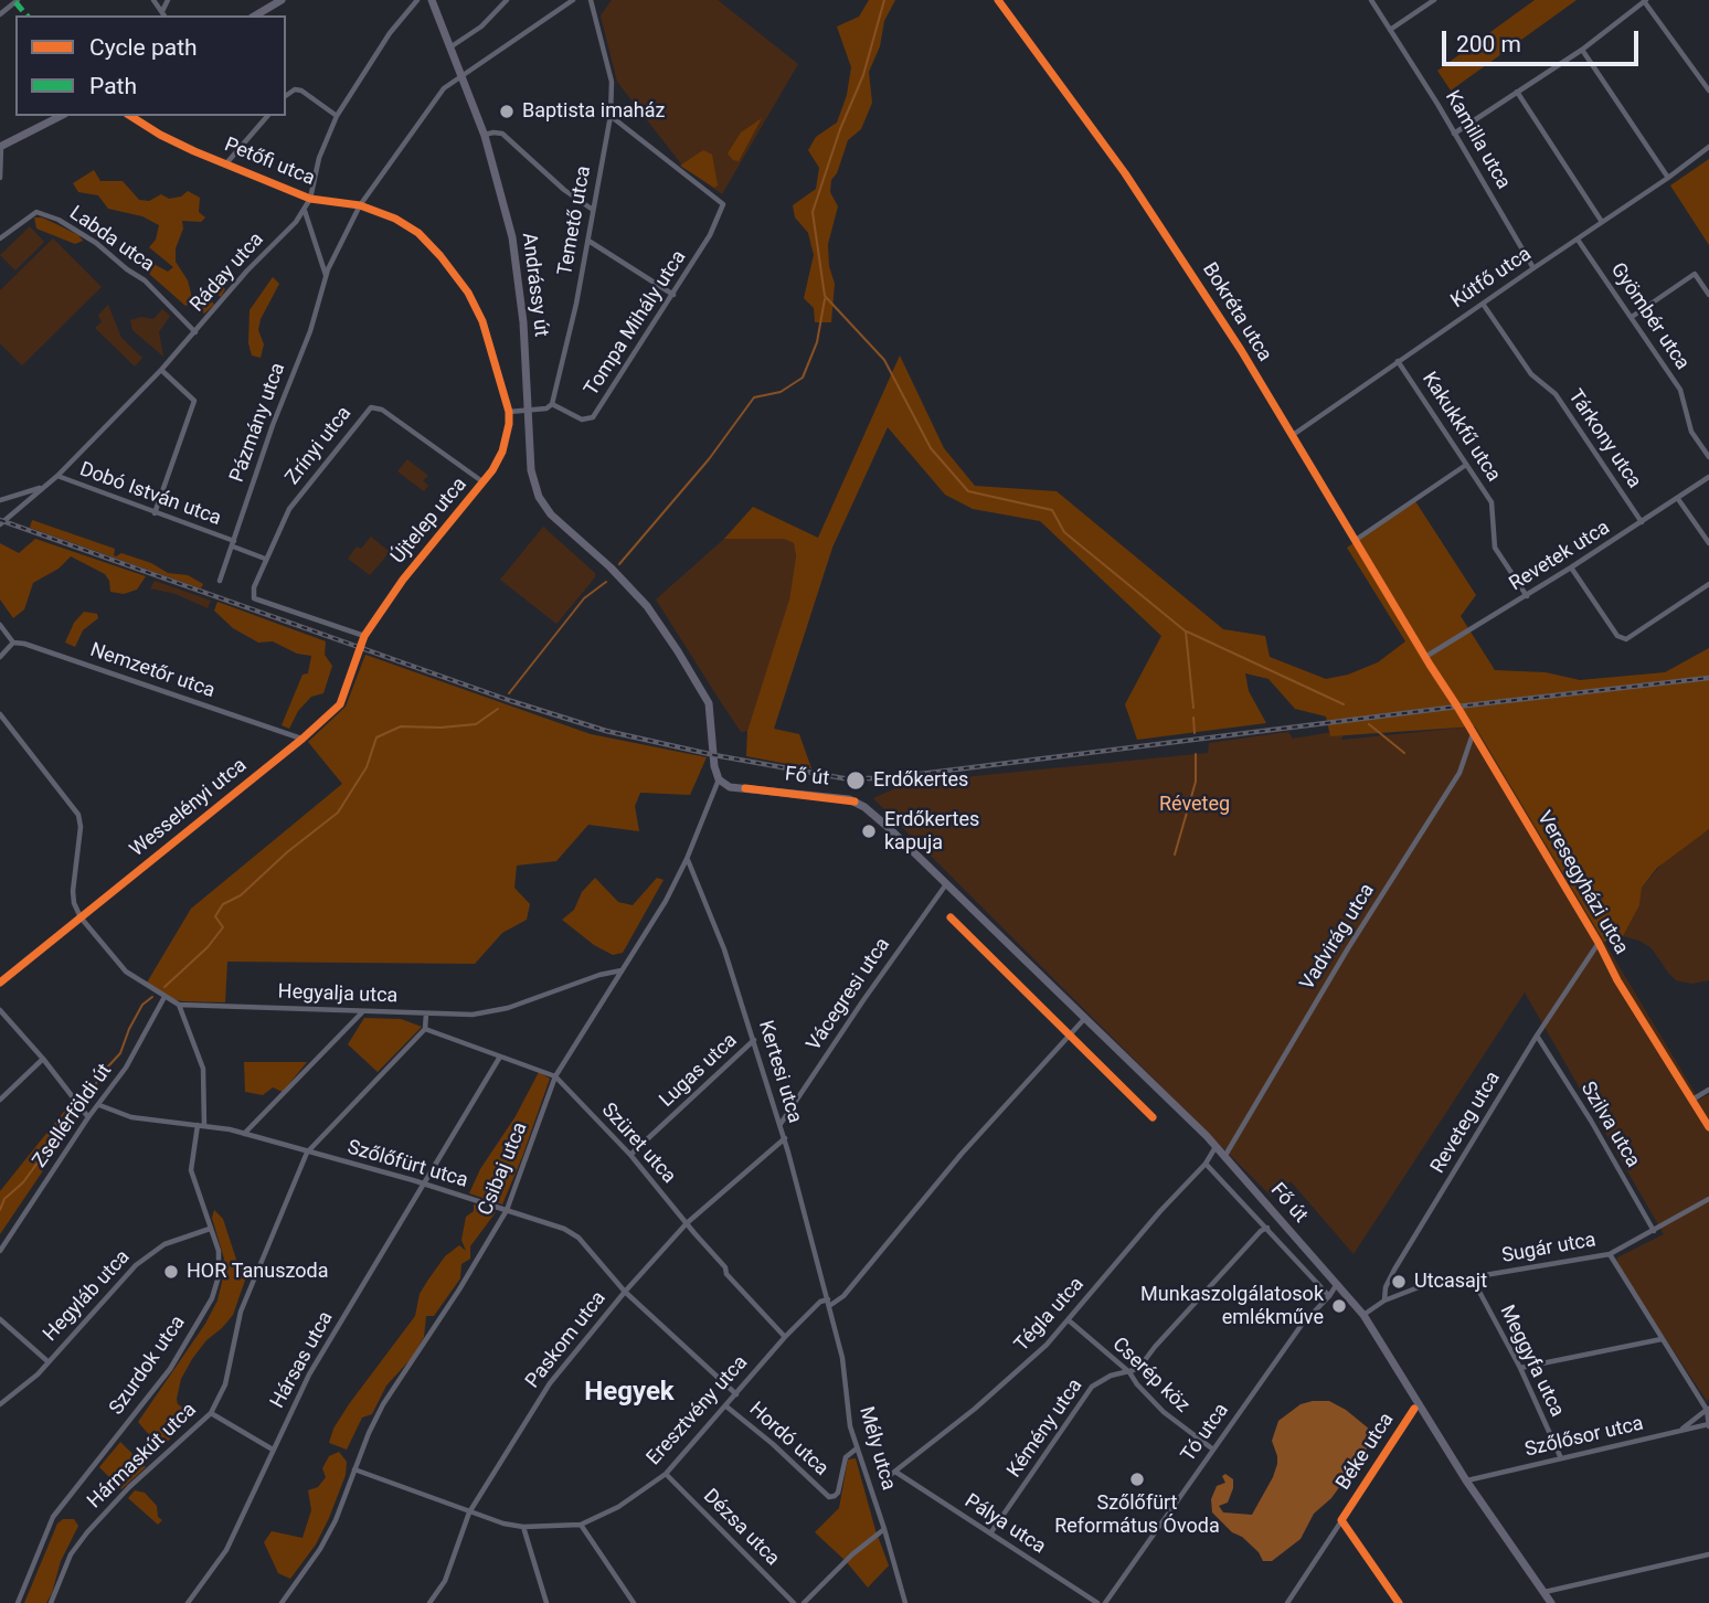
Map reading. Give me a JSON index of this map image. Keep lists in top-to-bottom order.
{
  "streets": {
    "main road": ["Andrássy út", "Fő út"],
    "street": [
      "Kamilla utca",
      "Petőfi utca",
      "Temető utca",
      "Labda utca",
      "Ráday utca",
      "Kútfő utca",
      "Bokréta utca",
      "Gyömbér utca",
      "Tompa Mihály utca",
      "Pázmány utca",
      "Kakukkfű utca",
      "Tárkony utca",
      "Zrínyi utca",
      "Dobó István utca",
      "Újtelep utca",
      "Revetek utca",
      "Nemzetőr utca",
      "Wesselényi utca",
      "Veresegyházi utca",
      "Vadvirág utca",
      "Hegyalja utca",
      "Vácegresi utca",
      "Lugas utca",
      "Kertesi utca",
      "Zsellérföldi út",
      "Reveteg utca",
      "Szilva utca",
      "Szüret utca",
      "Szőlőfürt utca",
      "Csibaj utca",
      "Sugár utca",
      "Hegyláb utca",
      "Tégla utca",
      "Paskom utca",
      "Hársas utca",
      "Meggyfa utca",
      "Szurdok utca",
      "Cserép köz",
      "Eresztvény utca",
      "Kémény utca",
      "Tó utca",
      "Szőlősor utca",
      "Hordó utca",
      "Mély utca",
      "Béke utca",
      "Hármaskút utca",
      "Pálya utca",
      "Dézsa utca"
    ]
  },
  "crossings": [
    ["Kamilla utca", "Kútfő utca"],
    ["Petőfi utca", "Ráday utca"],
    ["Petőfi utca", "Pázmány utca"],
    ["Petőfi utca", "Újtelep utca"],
    ["Temető utca", "Tompa Mihály utca"],
    ["Labda utca", "Ráday utca"],
    ["Ráday utca", "Dobó István utca"],
    ["Kútfő utca", "Bokréta utca"],
    ["Kútfő utca", "Gyömbér utca"],
    ["Kútfő utca", "Kakukkfű utca"],
    ["Kútfő utca", "Tárkony utca"],
    ["Andrássy út", "Fő út"],
    ["Andrássy út", "Csibaj utca"],
    ["Bokréta utca", "Revetek utca"],
    ["Bokréta utca", "Veresegyházi utca"],
    ["Pázmány utca", "Dobó István utca"],
    ["Kakukkfű utca", "Revetek utca"],
    ["Tárkony utca", "Revetek utca"],
    ["Zrínyi utca", "Dobó István utca"],
    ["Zrínyi utca", "Újtelep utca"],
    ["Zrínyi utca", "Wesselényi utca"],
    ["Újtelep utca", "Wesselényi utca"],
    ["Revetek utca", "Veresegyházi utca"],
    ["Nemzetőr utca", "Wesselényi utca"],
    ["Fő út", "Vadvirág utca"],
    ["Fő út", "Vácegresi utca"],
    ["Fő út", "Csibaj utca"],
    ["Fő út", "Tégla utca"],
    ["Fő út", "Tó utca"],
    ["Fő út", "Szőlősor utca"],
    ["Fő út", "Béke utca"],
    ["Wesselényi utca", "Hegyalja utca"],
    ["Veresegyházi utca", "Vadvirág utca"],
    ["Veresegyházi utca", "Reveteg utca"],
    ["Hegyalja utca", "Zsellérföldi út"],
    ["Hegyalja utca", "Csibaj utca"],
    ["Hegyalja utca", "Szurdok utca"],
    ["Vácegresi utca", "Kertesi utca"],
    ["Lugas utca", "Kertesi utca"],
    ["Lugas utca", "Szüret utca"],
    ["Kertesi utca", "Csibaj utca"],
    ["Kertesi utca", "Paskom utca"],
    ["Kertesi utca", "Eresztvény utca"],
    ["Kertesi utca", "Mély utca"],
    ["Zsellérföldi út", "Szőlőfürt utca"],
    ["Reveteg utca", "Szilva utca"],
    ["Reveteg utca", "Sugár utca"],
    ["Szilva utca", "Sugár utca"],
    ["Szüret utca", "Csibaj utca"],
    ["Szüret utca", "Paskom utca"],
    ["Szüret utca", "Hársas utca"],
    ["Szüret utca", "Eresztvény utca"],
    ["Szüret utca", "Hármaskút utca"],
    ["Szőlőfürt utca", "Csibaj utca"],
    ["Szőlőfürt utca", "Paskom utca"],
    ["Szőlőfürt utca", "Hársas utca"],
    ["Szőlőfürt utca", "Szurdok utca"],
    ["Szőlőfürt utca", "Eresztvény utca"],
    ["Szőlőfürt utca", "Hármaskút utca"],
    ["Csibaj utca", "Eresztvény utca"],
    ["Sugár utca", "Meggyfa utca"],
    ["Hegyláb utca", "Szurdok utca"],
    ["Tégla utca", "Cserép köz"],
    ["Tégla utca", "Pálya utca"],
    ["Paskom utca", "Eresztvény utca"],
    ["Meggyfa utca", "Szőlősor utca"],
    ["Cserép köz", "Kémény utca"],
    ["Cserép köz", "Tó utca"],
    ["Eresztvény utca", "Hordó utca"],
    ["Eresztvény utca", "Mély utca"],
    ["Eresztvény utca", "Dézsa utca"],
    ["Kémény utca", "Pálya utca"],
    ["Hordó utca", "Mély utca"]
  ],
  "districts": ["Hegyek"],
  "parks": ["Réveteg"],
  "places": [
    "Baptista imaház",
    "Erdőkertes",
    "Erdőkertes kapuja",
    "HOR Tanuszoda",
    "Utcasajt",
    "Munkaszolgálatosok emlékműve",
    "Szőlőfürt Református Óvoda"
  ],
  "legend": ["Cycle path", "Path"],
  "scale_bar": "200 m"
}
